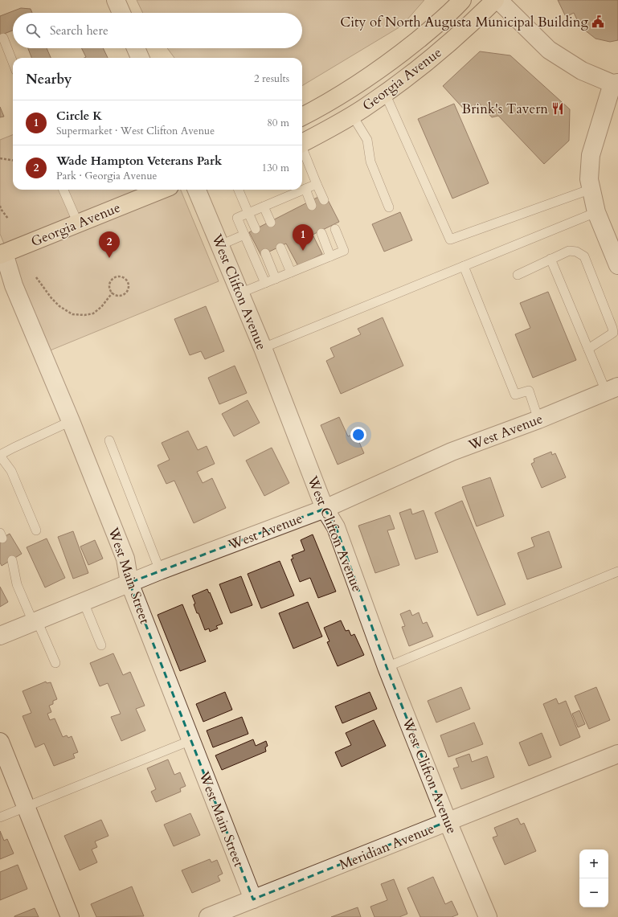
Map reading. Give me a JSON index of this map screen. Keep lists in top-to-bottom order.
{
  "streets": {
    "main road": ["Georgia Avenue"],
    "street": [
      "West Clifton Avenue",
      "West Avenue",
      "West Main Street",
      "Meridian Avenue"
    ]
  },
  "crossings": [
    ["Georgia Avenue", "West Main Street"],
    ["West Clifton Avenue", "West Avenue"],
    ["West Clifton Avenue", "Meridian Avenue"],
    ["West Avenue", "West Main Street"],
    ["West Main Street", "Meridian Avenue"]
  ],
  "places": {
    "public building": ["City of North Augusta Municipal Building"],
    "restaurant": ["Brink's Tavern"]
  },
  "page": {
    "search": "Search here",
    "heading": ["Nearby", "2 results"],
    "list": [
      {
        "mark": "1",
        "name": "Circle K",
        "note": "Supermarket · West Clifton Avenue",
        "value": "80 m"
      },
      {
        "mark": "2",
        "name": "Wade Hampton Veterans Park",
        "note": "Park · Georgia Avenue",
        "value": "130 m"
      }
    ],
    "pins": ["1", "2"],
    "map_buttons": ["+", "−"]
  }
}
